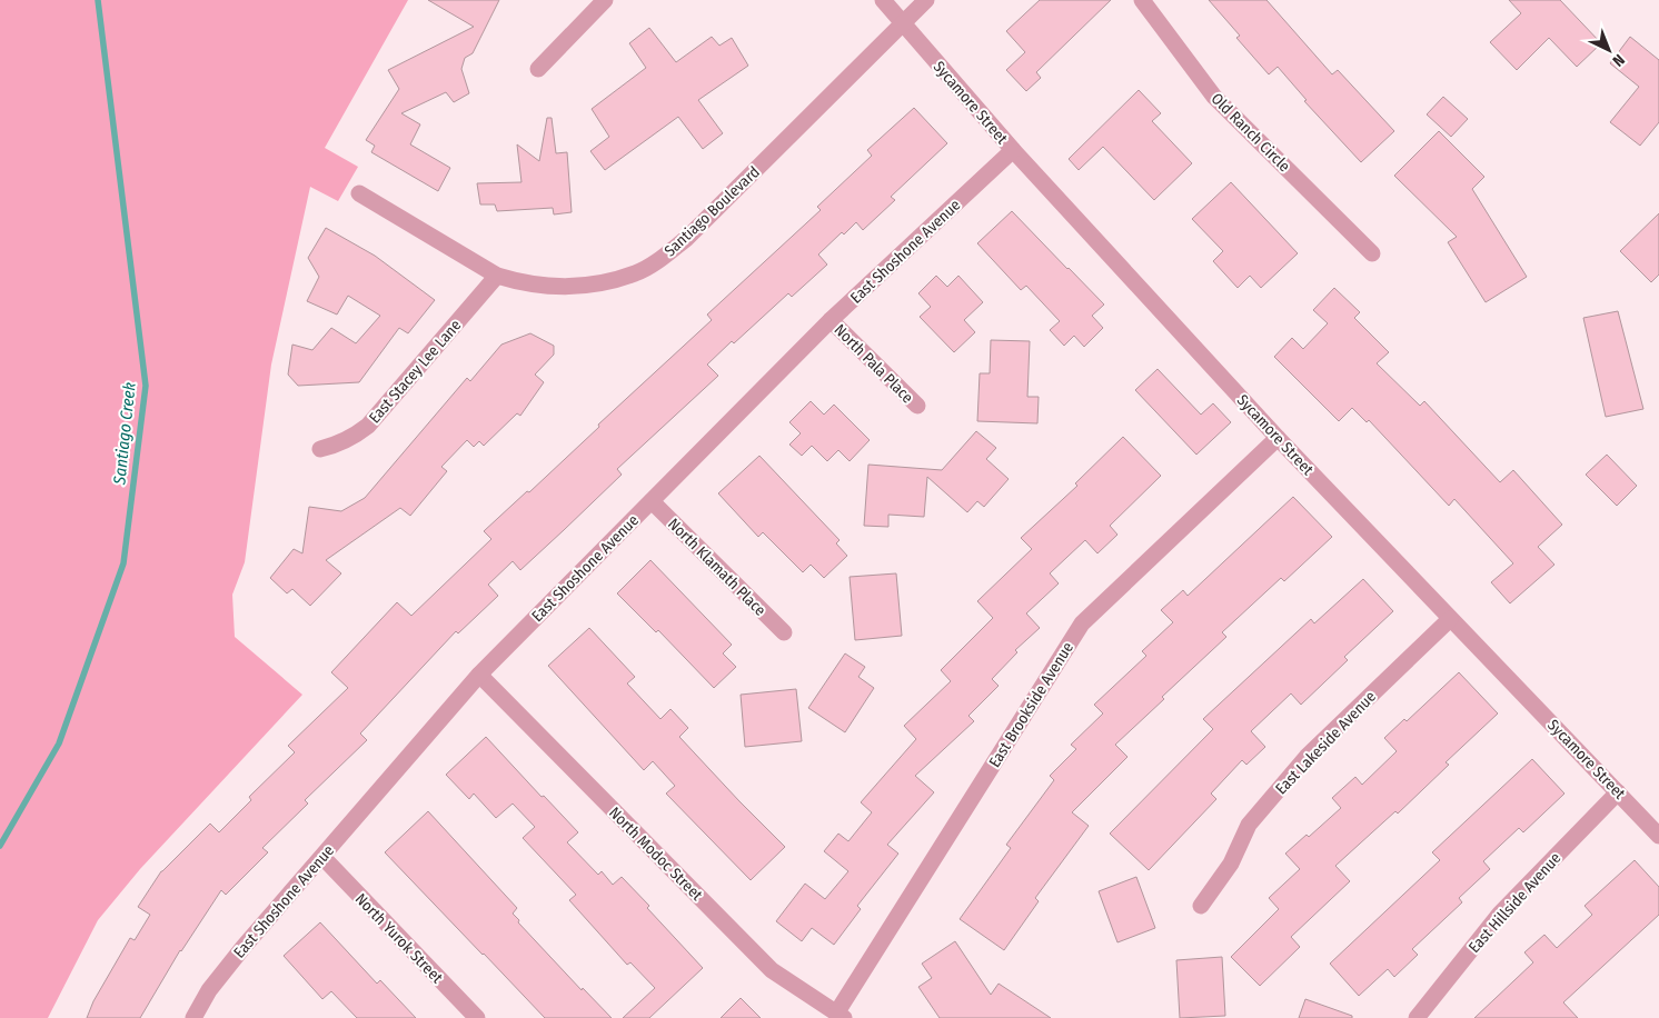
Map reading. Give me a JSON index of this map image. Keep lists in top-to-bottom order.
{
  "streets": {
    "street": [
      "Sycamore Street",
      "Old Ranch Circle",
      "Santiago Boulevard",
      "East Shoshone Avenue",
      "North Pala Place",
      "East Stacey Lee Lane",
      "North Klamath Place",
      "East Brookside Avenue",
      "East Lakeside Avenue",
      "North Modoc Street",
      "East Hillside Avenue",
      "North Yurok Street"
    ]
  },
  "crossings": [
    ["Sycamore Street", "Santiago Boulevard"],
    ["Sycamore Street", "East Shoshone Avenue"],
    ["Sycamore Street", "East Brookside Avenue"],
    ["Sycamore Street", "East Lakeside Avenue"],
    ["Sycamore Street", "East Hillside Avenue"],
    ["Santiago Boulevard", "East Stacey Lee Lane"],
    ["East Shoshone Avenue", "North Pala Place"],
    ["East Shoshone Avenue", "North Klamath Place"],
    ["East Shoshone Avenue", "North Modoc Street"],
    ["East Shoshone Avenue", "North Yurok Street"],
    ["East Brookside Avenue", "North Modoc Street"]
  ],
  "water": ["Santiago Creek"],
  "north": "bottom right"
}
